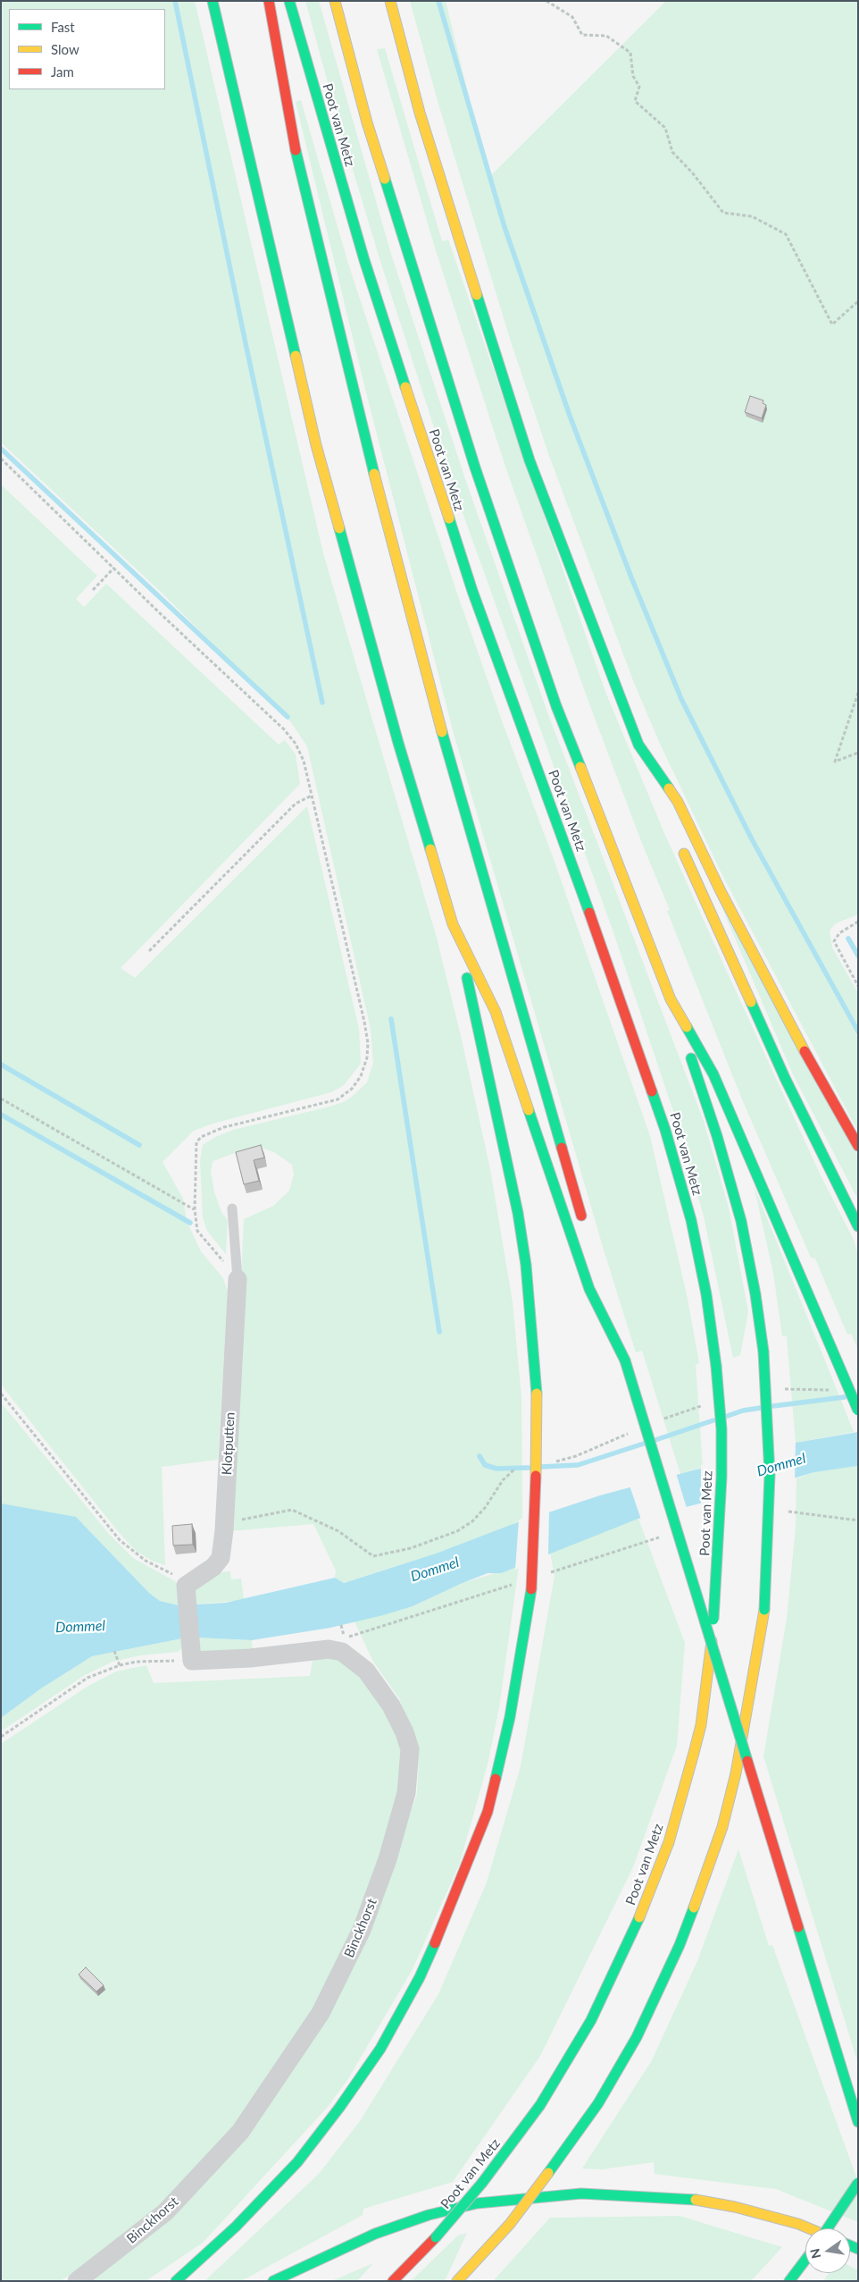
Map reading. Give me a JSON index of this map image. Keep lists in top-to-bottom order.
{
  "streets": {
    "highway": ["Poot van Metz"],
    "street": ["Klotputten", "Binckhorst"]
  },
  "water": ["Dommel"],
  "legend": ["Fast", "Slow", "Jam"],
  "north": "left"
}
